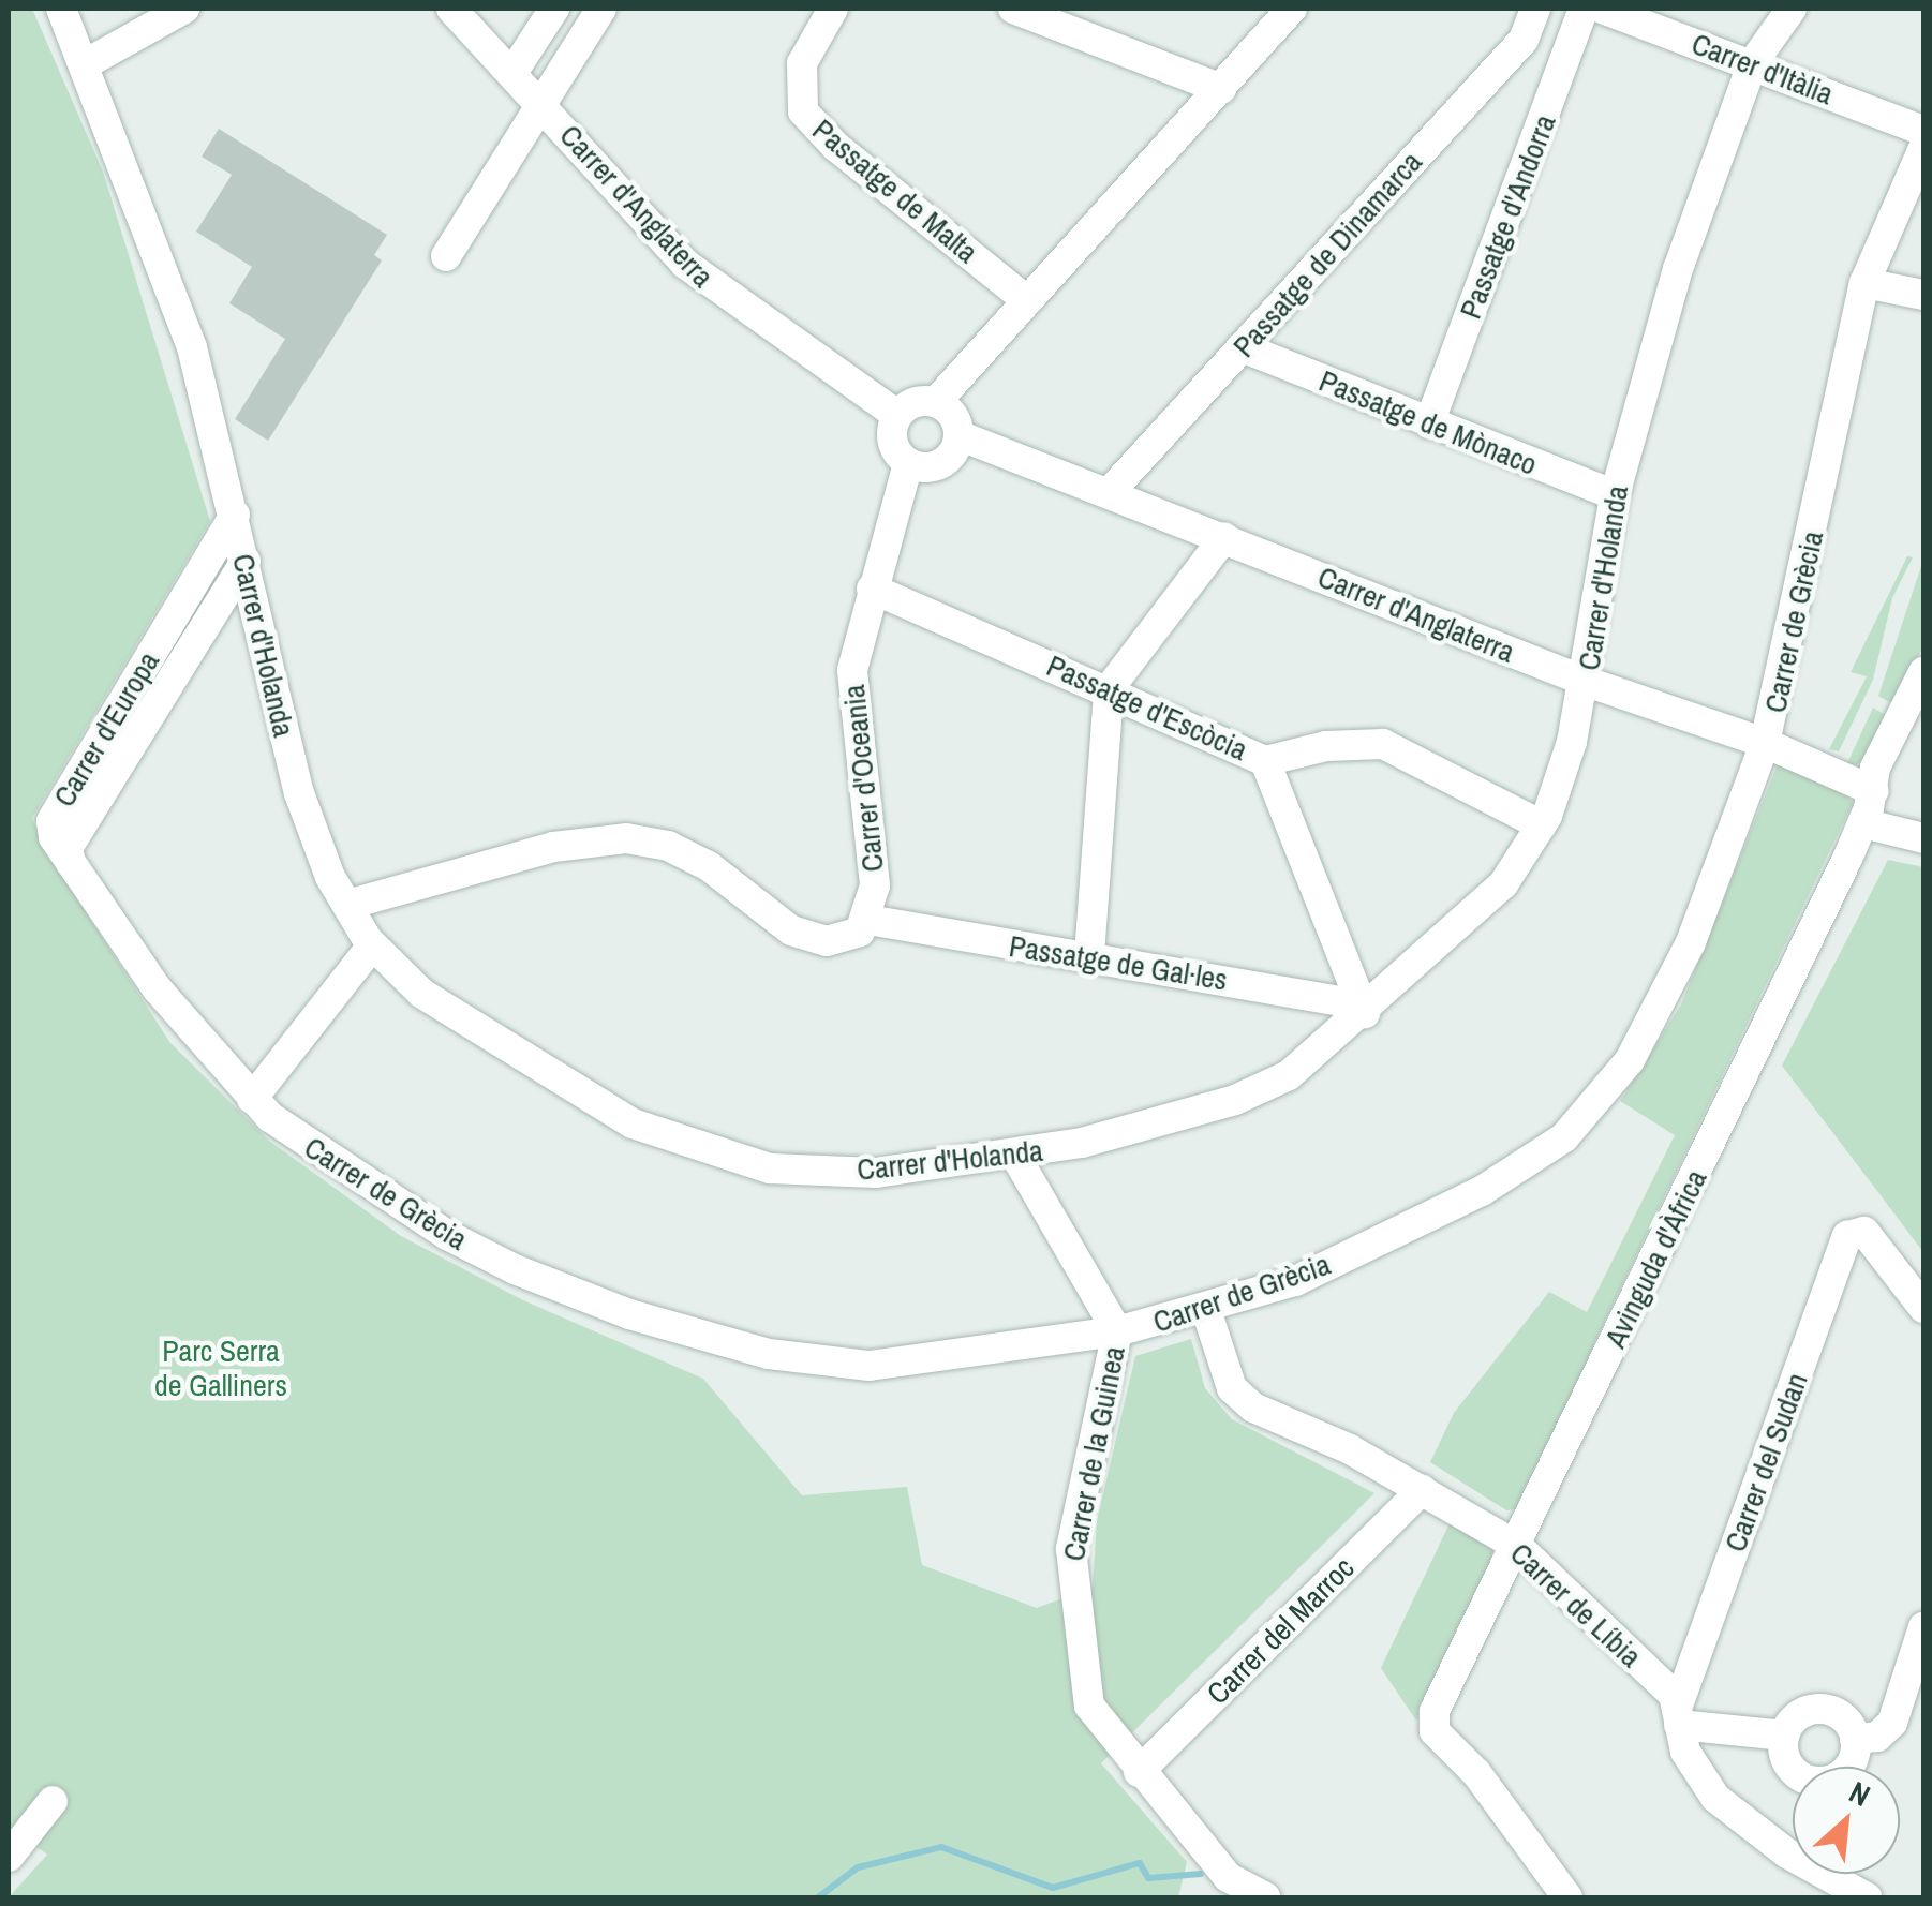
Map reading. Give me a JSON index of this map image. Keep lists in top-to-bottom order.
{
  "streets": {
    "street": [
      "Carrer d'Itàlia",
      "Passatge de Malta",
      "Carrer d'Anglaterra",
      "Passatge d'Andorra",
      "Passatge de Dinamarca",
      "Passatge de Mònaco",
      "Carrer d'Holanda",
      "Carrer de Grècia",
      "Passatge d'Escòcia",
      "Carrer d'Europa",
      "Carrer d'Oceania",
      "Passatge de Gal·les",
      "Avinguda d'Àfrica",
      "Carrer de la Guinea",
      "Carrer del Sudan",
      "Carrer de Líbia",
      "Carrer del Marroc"
    ]
  },
  "crossings": [
    ["Carrer d'Itàlia", "Carrer d'Holanda"],
    ["Carrer d'Anglaterra", "Passatge de Dinamarca"],
    ["Carrer d'Anglaterra", "Carrer d'Holanda"],
    ["Carrer d'Anglaterra", "Carrer de Grècia"],
    ["Carrer d'Anglaterra", "Carrer d'Oceania"],
    ["Carrer d'Anglaterra", "Avinguda d'Àfrica"],
    ["Passatge d'Andorra", "Passatge de Mònaco"],
    ["Passatge de Dinamarca", "Passatge de Mònaco"],
    ["Passatge de Mònaco", "Carrer d'Holanda"],
    ["Carrer d'Holanda", "Passatge d'Escòcia"],
    ["Carrer d'Holanda", "Carrer d'Europa"],
    ["Carrer d'Holanda", "Passatge de Gal·les"],
    ["Carrer d'Holanda", "Carrer de la Guinea"],
    ["Carrer de Grècia", "Carrer d'Europa"],
    ["Carrer de Grècia", "Carrer de la Guinea"],
    ["Carrer de Grècia", "Carrer de Líbia"],
    ["Passatge d'Escòcia", "Carrer d'Oceania"],
    ["Carrer d'Oceania", "Passatge de Gal·les"],
    ["Avinguda d'Àfrica", "Carrer de Líbia"],
    ["Carrer de la Guinea", "Carrer del Marroc"],
    ["Carrer del Sudan", "Carrer de Líbia"],
    ["Carrer de Líbia", "Carrer del Marroc"]
  ],
  "parks": ["Parc Serra de Galliners"],
  "north": "top right"
}
